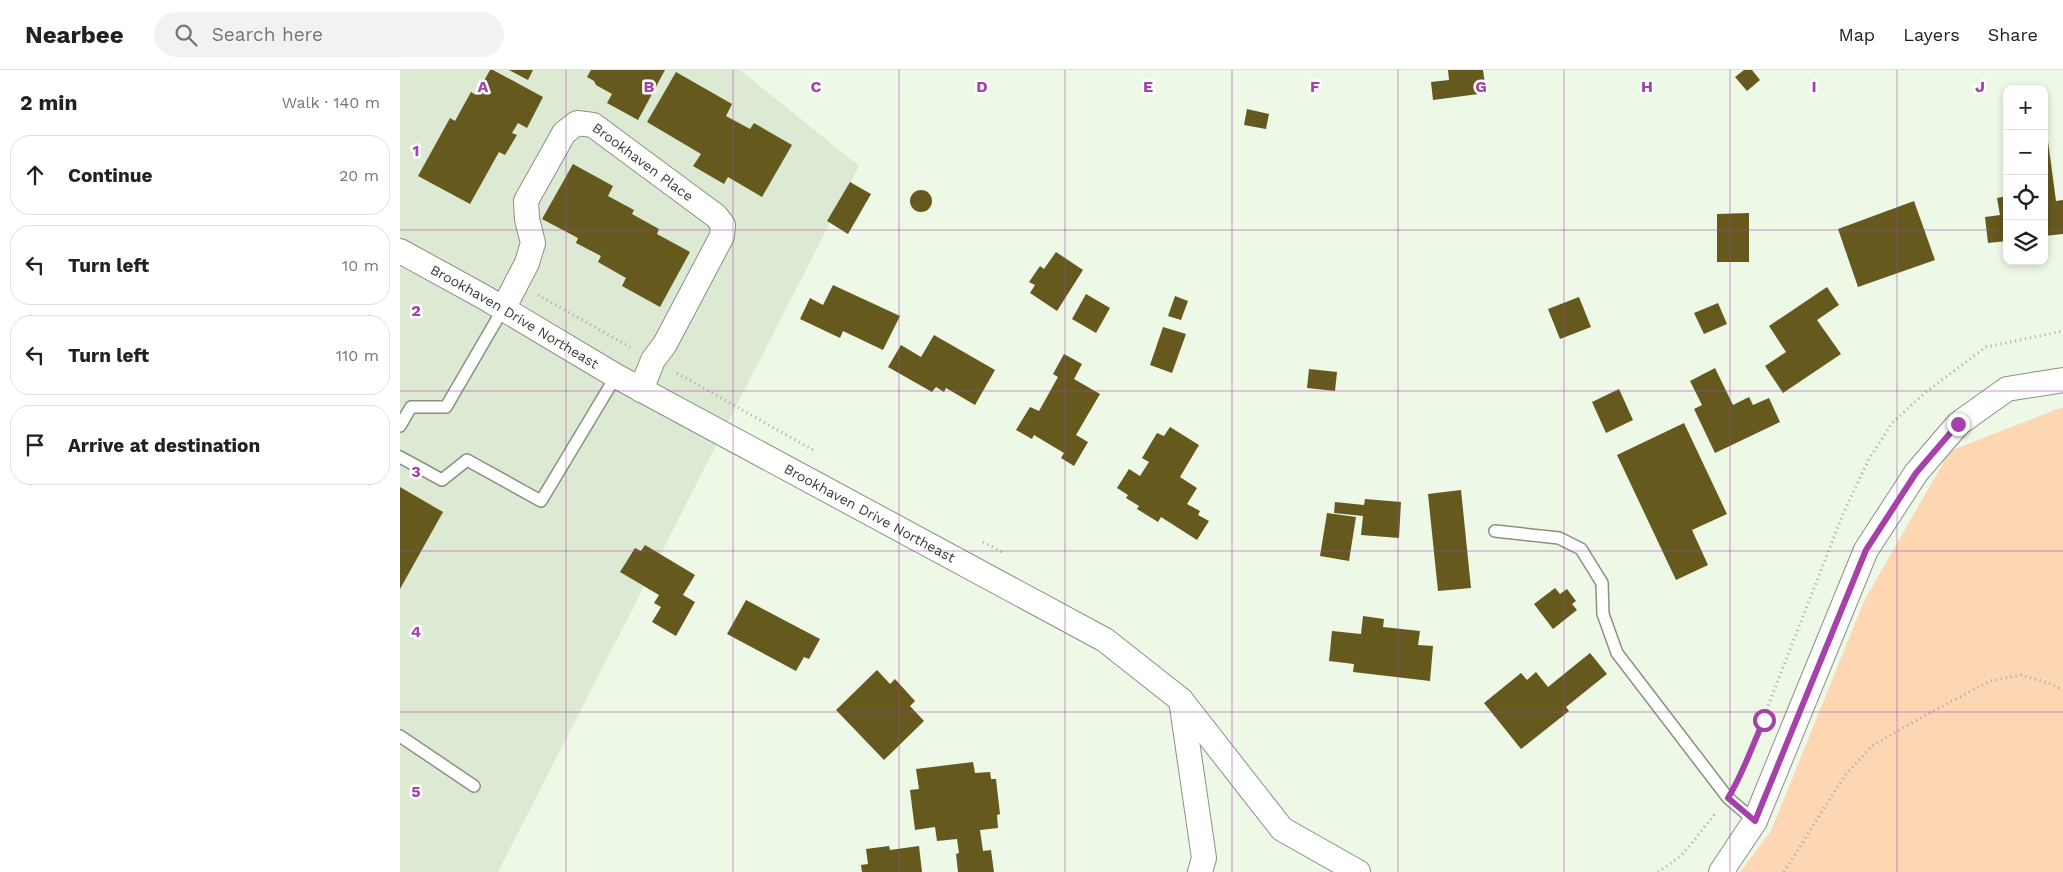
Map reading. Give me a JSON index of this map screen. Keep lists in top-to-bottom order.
{
  "streets": {
    "street": ["Brookhaven Place", "Brookhaven Drive Northeast"]
  },
  "crossings": [
    ["Brookhaven Place", "Brookhaven Drive Northeast"]
  ],
  "page": {
    "header": "Nearbee",
    "search": "Search here",
    "nav": ["Map", "Layers", "Share"],
    "heading": ["2 min", "Walk · 140 m"],
    "map_buttons": ["+", "−"],
    "list": [
      ["Continue", "20 m"],
      ["Turn left", "10 m"],
      ["Turn left", "110 m"],
      "Arrive at destination"
    ]
  },
  "grid": {
    "columns": [
      "A",
      "B",
      "C",
      "D",
      "E",
      "F",
      "G",
      "H",
      "I",
      "J"
    ],
    "rows": [
      "1",
      "2",
      "3",
      "4",
      "5"
    ]
  }
}
